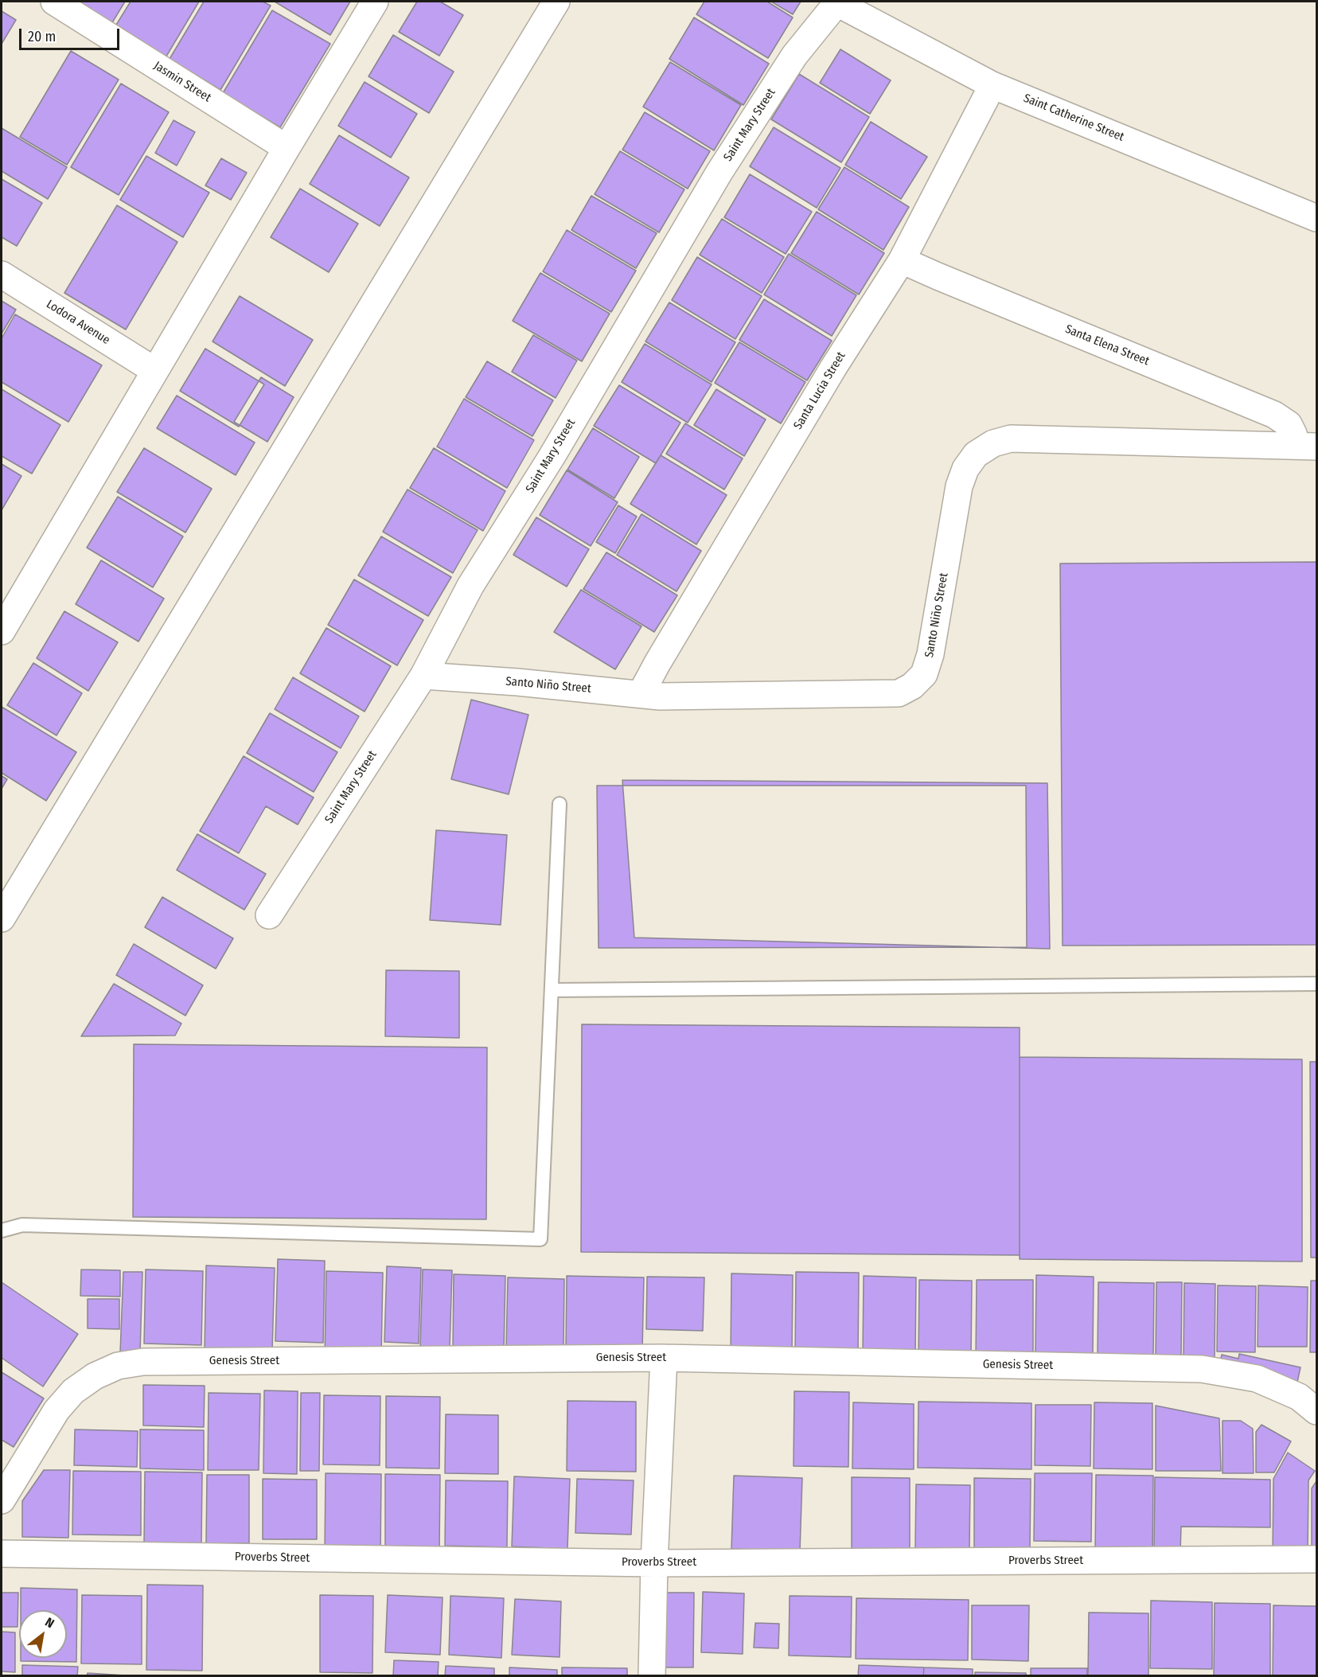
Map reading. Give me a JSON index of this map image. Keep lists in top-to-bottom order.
{
  "streets": {
    "street": [
      "Jasmin Street",
      "Saint Catherine Street",
      "Saint Mary Street",
      "Lodora Avenue",
      "Santa Elena Street",
      "Santa Lucia Street",
      "Santo Niño Street",
      "Genesis Street",
      "Proverbs Street"
    ]
  },
  "crossings": [
    ["Saint Catherine Street", "Saint Mary Street"],
    ["Saint Catherine Street", "Santa Lucia Street"],
    ["Saint Mary Street", "Santo Niño Street"],
    ["Santa Elena Street", "Santa Lucia Street"],
    ["Santa Elena Street", "Santo Niño Street"],
    ["Santa Lucia Street", "Santo Niño Street"]
  ],
  "scale_bar": "20 m",
  "north": "top right"
}
